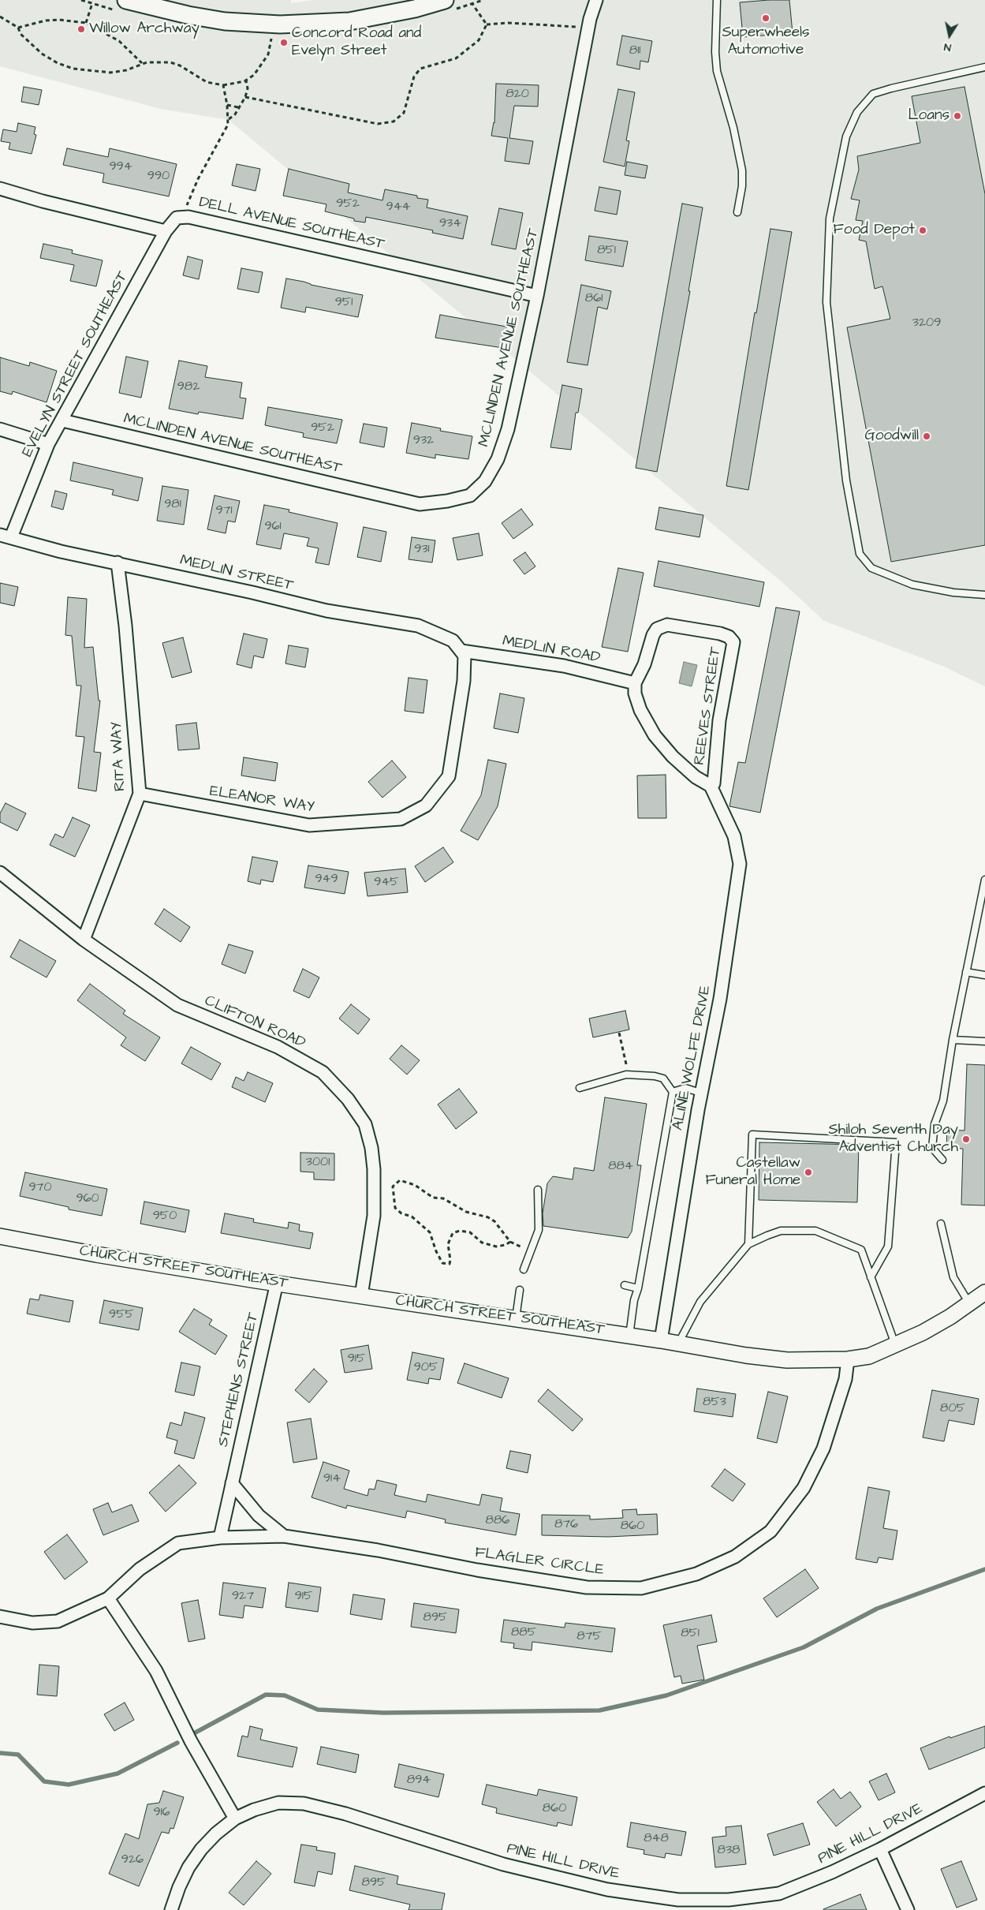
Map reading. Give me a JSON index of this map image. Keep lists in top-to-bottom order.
{
  "streets": {
    "street": [
      "DELL AVENUE SOUTHEAST",
      "MCLINDEN AVENUE SOUTHEAST",
      "EVELYN STREET SOUTHEAST",
      "MEDLIN STREET",
      "MEDLIN ROAD",
      "REEVES STREET",
      "RITA WAY",
      "ELEANOR WAY",
      "CLIFTON ROAD",
      "ALINE WOLFE DRIVE",
      "CHURCH STREET SOUTHEAST",
      "STEPHENS STREET",
      "FLAGLER CIRCLE",
      "PINE HILL DRIVE"
    ]
  },
  "crossings": [
    ["DELL AVENUE SOUTHEAST", "MCLINDEN AVENUE SOUTHEAST"],
    ["DELL AVENUE SOUTHEAST", "EVELYN STREET SOUTHEAST"],
    ["MCLINDEN AVENUE SOUTHEAST", "EVELYN STREET SOUTHEAST"],
    ["EVELYN STREET SOUTHEAST", "MEDLIN STREET"],
    ["MEDLIN STREET", "MEDLIN ROAD"],
    ["MEDLIN STREET", "RITA WAY"],
    ["MEDLIN STREET", "ELEANOR WAY"],
    ["MEDLIN ROAD", "REEVES STREET"],
    ["MEDLIN ROAD", "ELEANOR WAY"],
    ["REEVES STREET", "ALINE WOLFE DRIVE"],
    ["RITA WAY", "ELEANOR WAY"],
    ["RITA WAY", "CLIFTON ROAD"],
    ["CLIFTON ROAD", "CHURCH STREET SOUTHEAST"],
    ["ALINE WOLFE DRIVE", "CHURCH STREET SOUTHEAST"],
    ["CHURCH STREET SOUTHEAST", "STEPHENS STREET"],
    ["CHURCH STREET SOUTHEAST", "FLAGLER CIRCLE"],
    ["STEPHENS STREET", "FLAGLER CIRCLE"]
  ],
  "places": [
    "Superwheels Automotive",
    "Willow Archway",
    "Concord Road and Evelyn Street",
    "Loans",
    "Food Depot",
    "Goodwill",
    "Shiloh Seventh Day Adventist Church",
    "Castellaw Funeral Home"
  ],
  "house_numbers": [
    "811",
    "820",
    "994",
    "990",
    "952",
    "944",
    "934",
    "851",
    "861",
    "951",
    "3209",
    "982",
    "952",
    "932",
    "981",
    "971",
    "961",
    "931",
    "949",
    "945",
    "3001",
    "884",
    "970",
    "960",
    "950",
    "955",
    "915",
    "905",
    "853",
    "805",
    "914",
    "886",
    "876",
    "860",
    "927",
    "915",
    "895",
    "885",
    "851",
    "875",
    "894",
    "860",
    "916",
    "848",
    "838",
    "926",
    "895"
  ],
  "north": "bottom"
}
